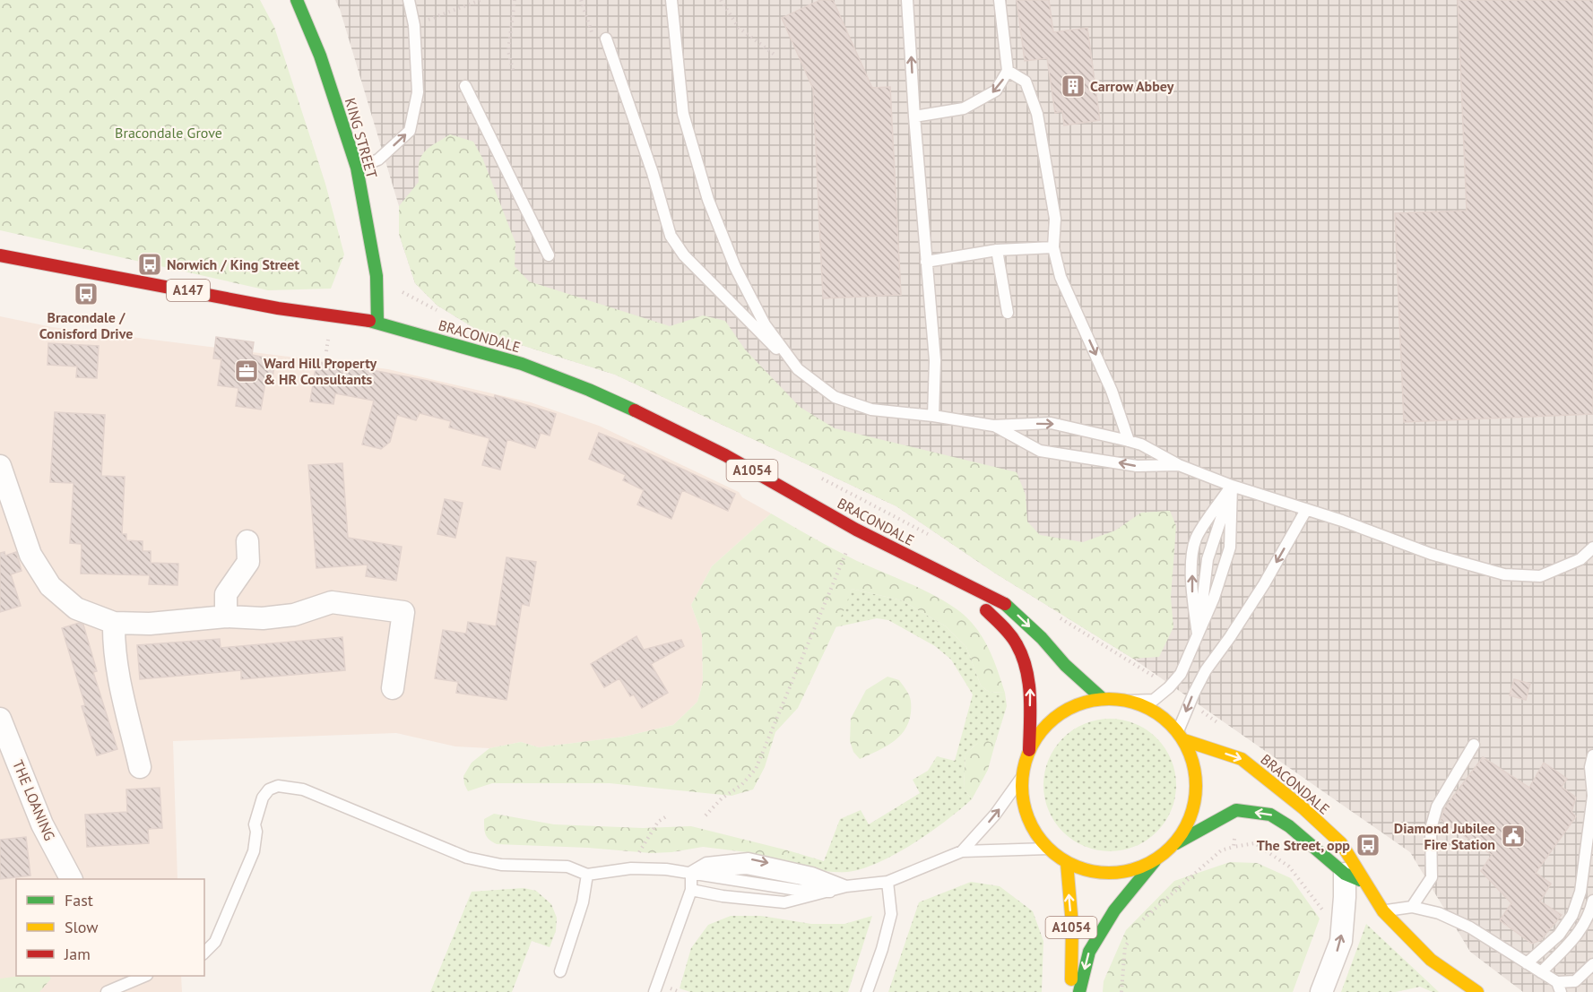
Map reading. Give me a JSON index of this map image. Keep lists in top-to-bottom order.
{
  "streets": {
    "main road": [
      "KING STREET",
      "A147",
      "BRACONDALE",
      "A1054"
    ],
    "street": ["THE LOANING"]
  },
  "crossings": [
    ["KING STREET", "BRACONDALE"],
    ["BRACONDALE", "A1054"]
  ],
  "parks": ["Bracondale Grove"],
  "places": {
    "building": ["Carrow Abbey"],
    "bus stop": ["Norwich / King Street", "Bracondale / Conisford Drive", "The Street, opp"],
    "office": ["Ward Hill Property & HR Consultants"],
    "public building": ["Diamond Jubilee Fire Station"]
  },
  "legend": ["Fast", "Slow", "Jam"]
}
